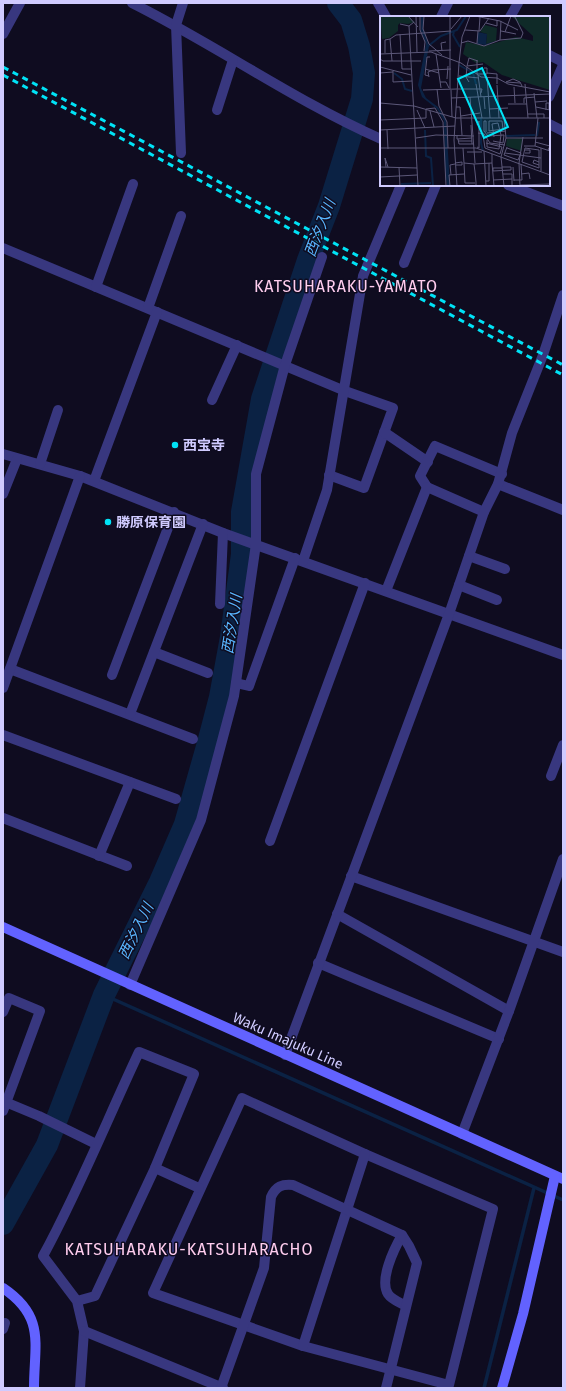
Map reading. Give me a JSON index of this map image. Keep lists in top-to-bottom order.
{
  "streets": {
    "main road": ["Waku Imajuku Line"]
  },
  "districts": ["KATSUHARAKU-YAMATO", "KATSUHARAKU-KATSUHARACHO"],
  "water": ["西汐入川"],
  "places": ["西宝寺", "勝原保育園"]
}
